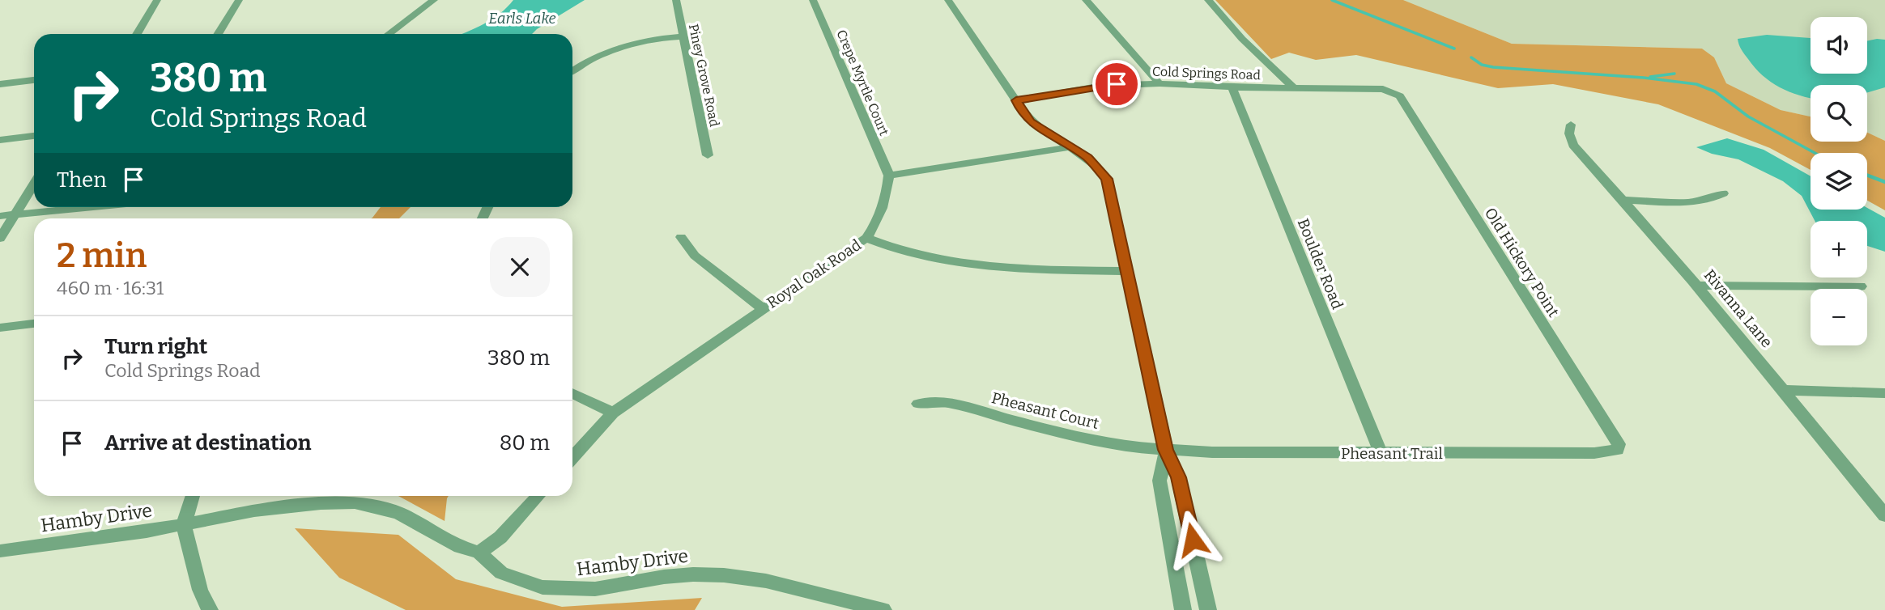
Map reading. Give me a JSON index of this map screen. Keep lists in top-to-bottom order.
{
  "streets": {
    "street": [
      "Cold Springs Road",
      "Piney Grove Road",
      "Crepe Myrtle Court",
      "Old Hickory Point",
      "Boulder Road",
      "Royal Oak Road",
      "Rivanna Lane",
      "Pheasant Court",
      "Pheasant Trail",
      "Hamby Drive"
    ]
  },
  "crossings": [
    ["Cold Springs Road", "Old Hickory Point"],
    ["Cold Springs Road", "Boulder Road"],
    ["Crepe Myrtle Court", "Royal Oak Road"],
    ["Old Hickory Point", "Pheasant Trail"],
    ["Boulder Road", "Pheasant Trail"],
    ["Pheasant Court", "Pheasant Trail"]
  ],
  "water": ["Earls Lake"],
  "page": {
    "map_buttons": ["+", "−"],
    "turn": ["380 m", "Cold Springs Road"],
    "then": "Then",
    "heading": ["2 min", "460 m · 16:31"],
    "list": [
      {
        "name": "Turn right",
        "note": "Cold Springs Road",
        "value": "380 m"
      },
      {
        "name": "Arrive at destination",
        "value": "80 m"
      }
    ]
  }
}
